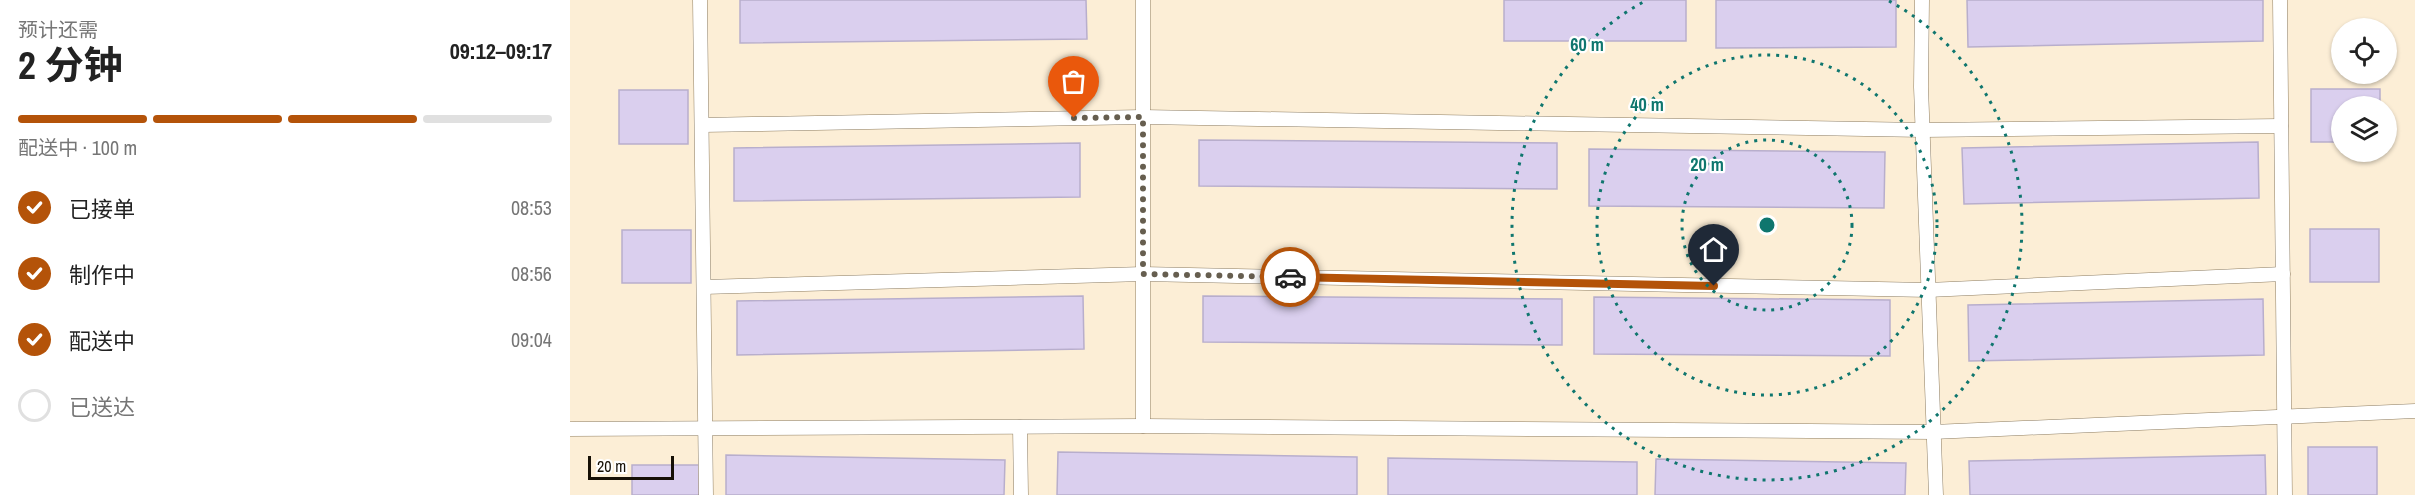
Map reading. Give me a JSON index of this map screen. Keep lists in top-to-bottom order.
{
  "scale_bar": "20 m",
  "page": {
    "heading": ["2 分钟", "预计还需", "09:12–09:17"],
    "bar": "配送中 · 100 m",
    "list": [
      ["已接单", "08:53"],
      ["制作中", "08:56"],
      ["配送中", "09:04"],
      "已送达"
    ],
    "scale": "20 m"
  },
  "rings": ["60 m", "40 m", "20 m"]
}
